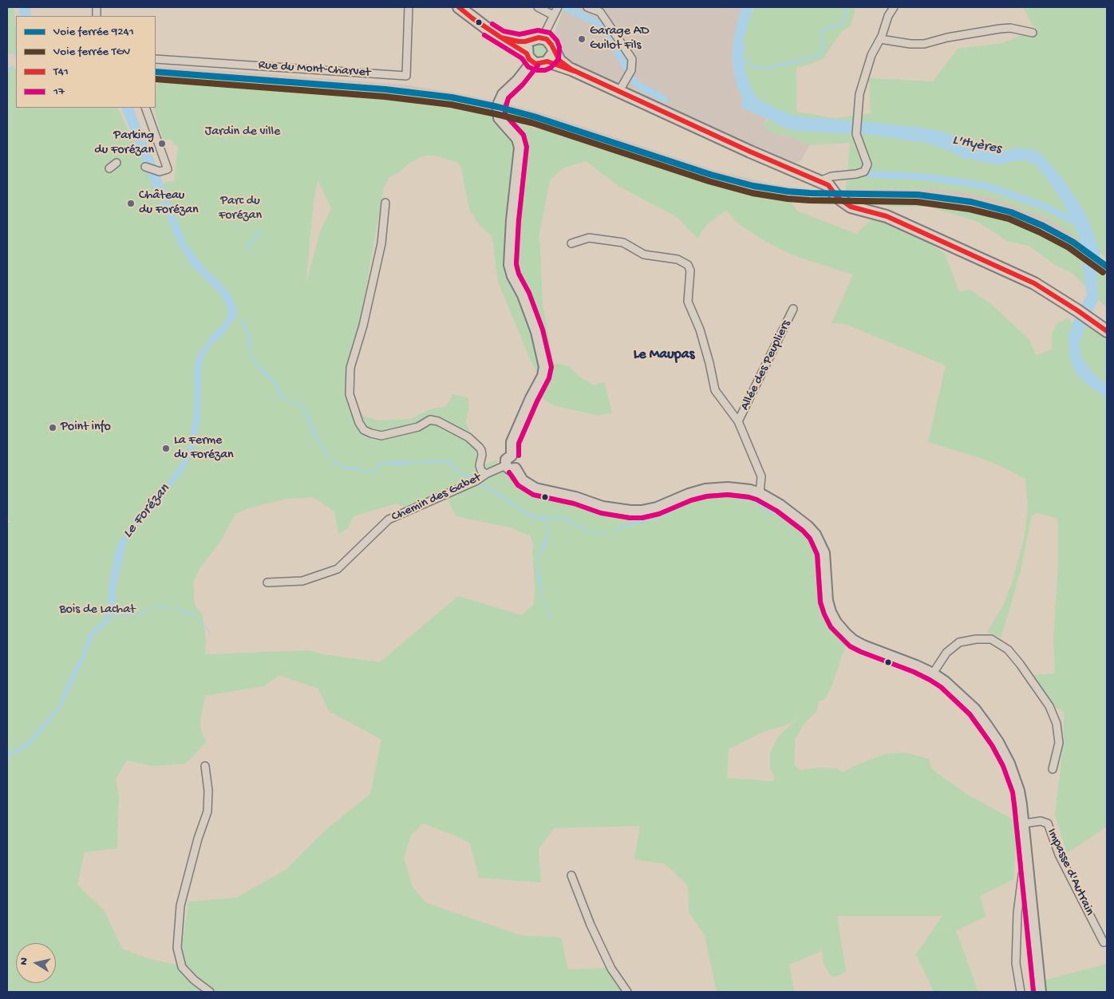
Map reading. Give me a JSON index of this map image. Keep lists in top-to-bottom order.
{
  "streets": {
    "street": [
      "Rue du Mont-Charvet",
      "Allée des Peupliers",
      "Chemin des Gabet",
      "Impasse d'Autrain"
    ]
  },
  "districts": ["Le Maupas"],
  "water": ["L'Hyères", "Le Forézan"],
  "parks": ["Jardin de ville", "Parc du Forézan", "Bois de Lachat"],
  "places": [
    "Garage AD Guilot Fils",
    "Parking du Forézan",
    "Château du Forézan",
    "Point info",
    "La Ferme du Forézan"
  ],
  "lines": [
    "transit line T41",
    "transit line 17",
    "rail line 9241",
    "rail line TGV"
  ],
  "legend": [
    "Voie ferrée 9241",
    "Voie ferrée TGV",
    "T41",
    "17"
  ],
  "north": "left"
}
